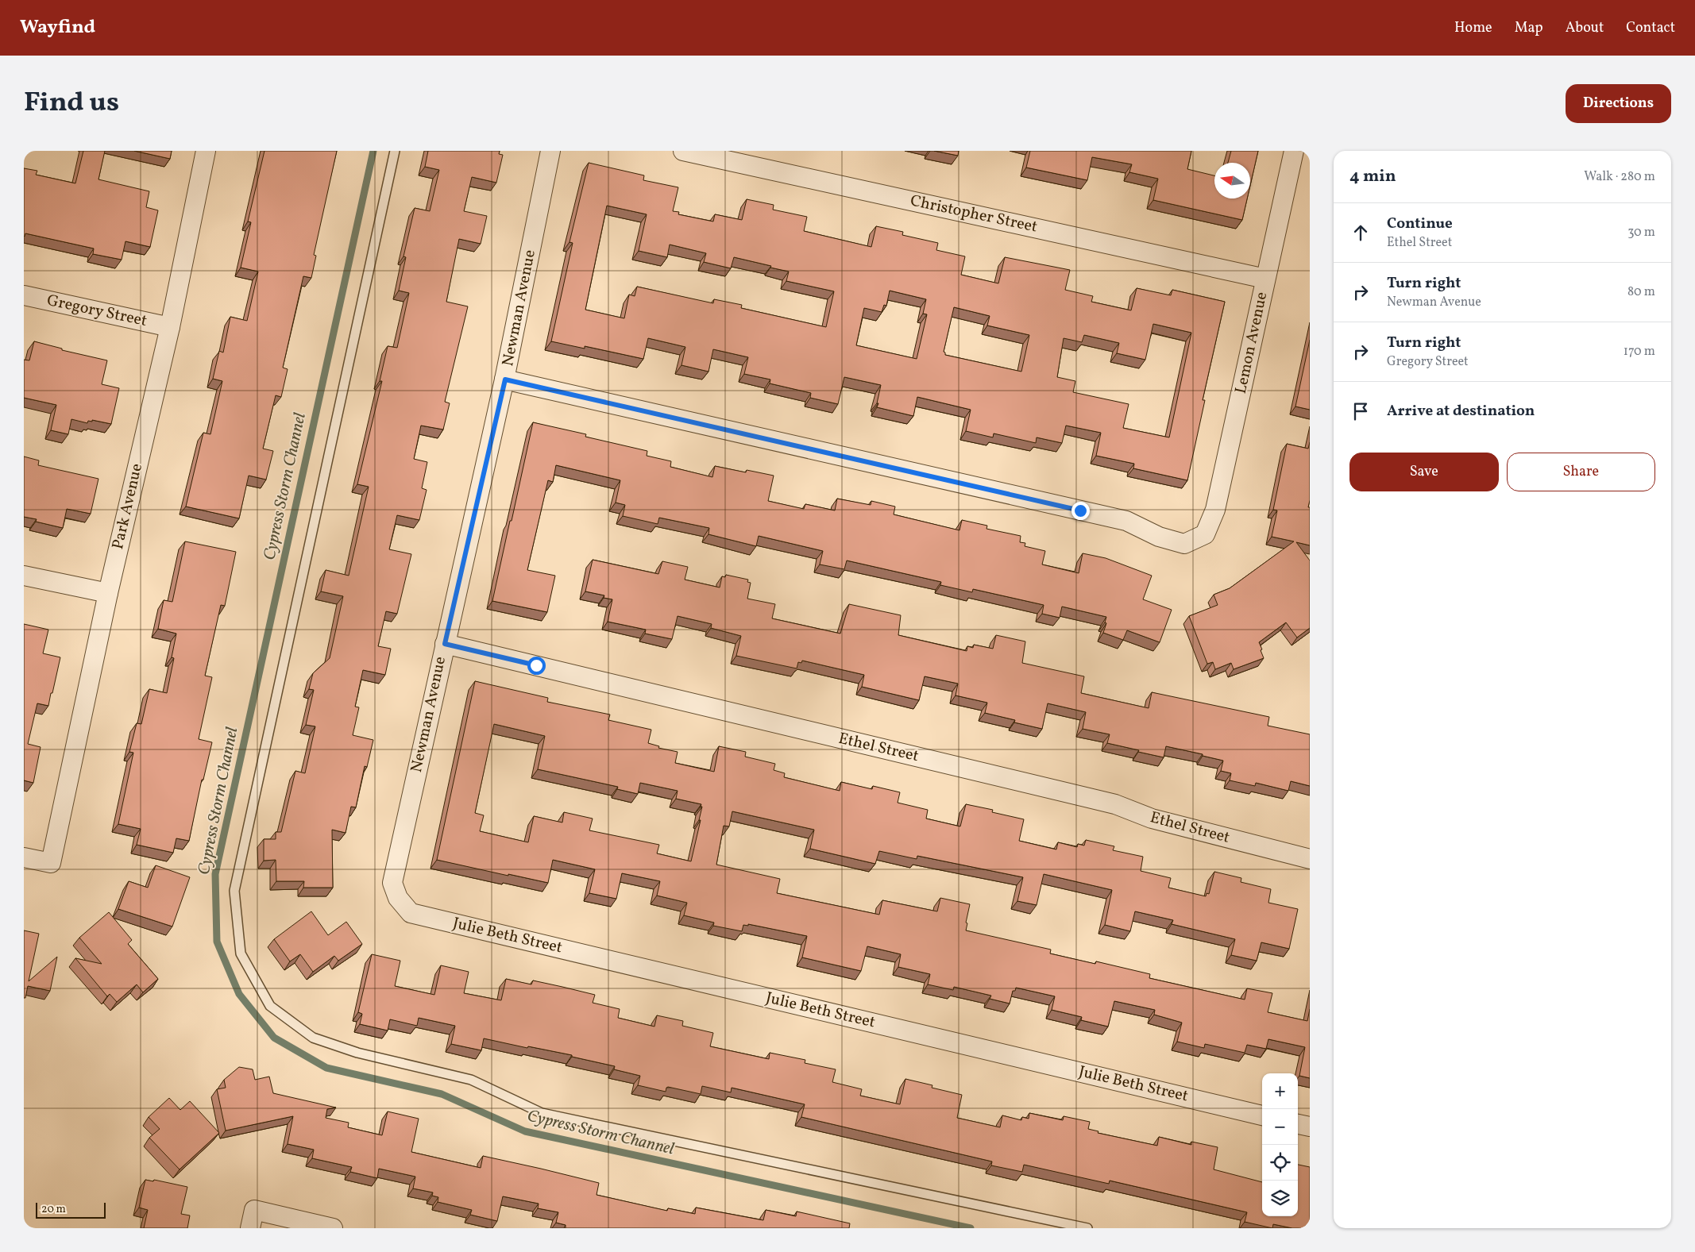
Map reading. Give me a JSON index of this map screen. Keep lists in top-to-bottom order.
{
  "streets": {
    "street": [
      "Christopher Street",
      "Newman Avenue",
      "Gregory Street",
      "Lemon Avenue",
      "Park Avenue",
      "Ethel Street",
      "Julie Beth Street"
    ]
  },
  "crossings": [
    ["Christopher Street", "Lemon Avenue"],
    ["Newman Avenue", "Lemon Avenue"],
    ["Newman Avenue", "Ethel Street"],
    ["Newman Avenue", "Julie Beth Street"],
    ["Gregory Street", "Park Avenue"]
  ],
  "water": ["Cypress Storm Channel"],
  "scale_bar": "20 m",
  "north": "left",
  "page": {
    "header": "Wayfind",
    "nav": [
      "Home",
      "Map",
      "About",
      "Contact"
    ],
    "title": "Find us",
    "buttons": [
      "Directions",
      ["Save", "Share"]
    ],
    "heading": ["4 min", "Walk · 280 m"],
    "list": [
      ["Continue", "Ethel Street", "30 m"],
      ["Turn right", "Newman Avenue", "80 m"],
      ["Turn right", "Gregory Street", "170 m"],
      "Arrive at destination"
    ],
    "map_buttons": ["+", "−"],
    "scale": "20 m"
  }
}
